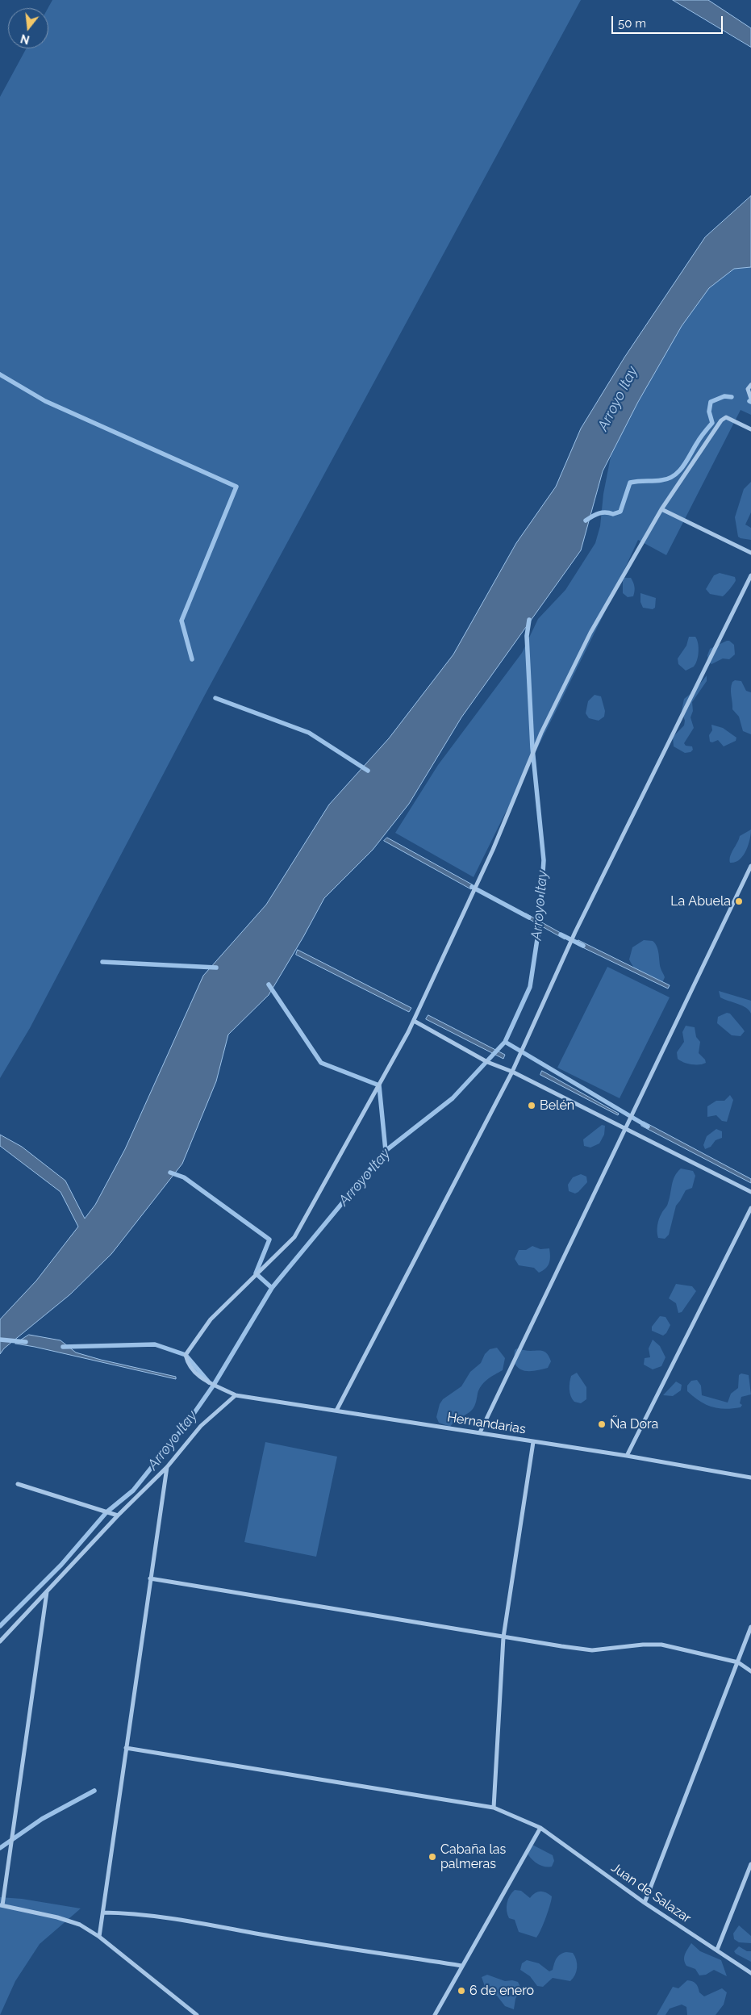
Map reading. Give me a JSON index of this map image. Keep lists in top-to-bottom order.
{
  "streets": {
    "street": ["Hernandarias", "Juan de Salazar"]
  },
  "water": ["Arroyo Itay"],
  "places": [
    "La Abuela",
    "Belén",
    "Ña Dora",
    "Cabaña las palmeras",
    "6 de enero"
  ],
  "scale_bar": "50 m",
  "north": "bottom"
}
